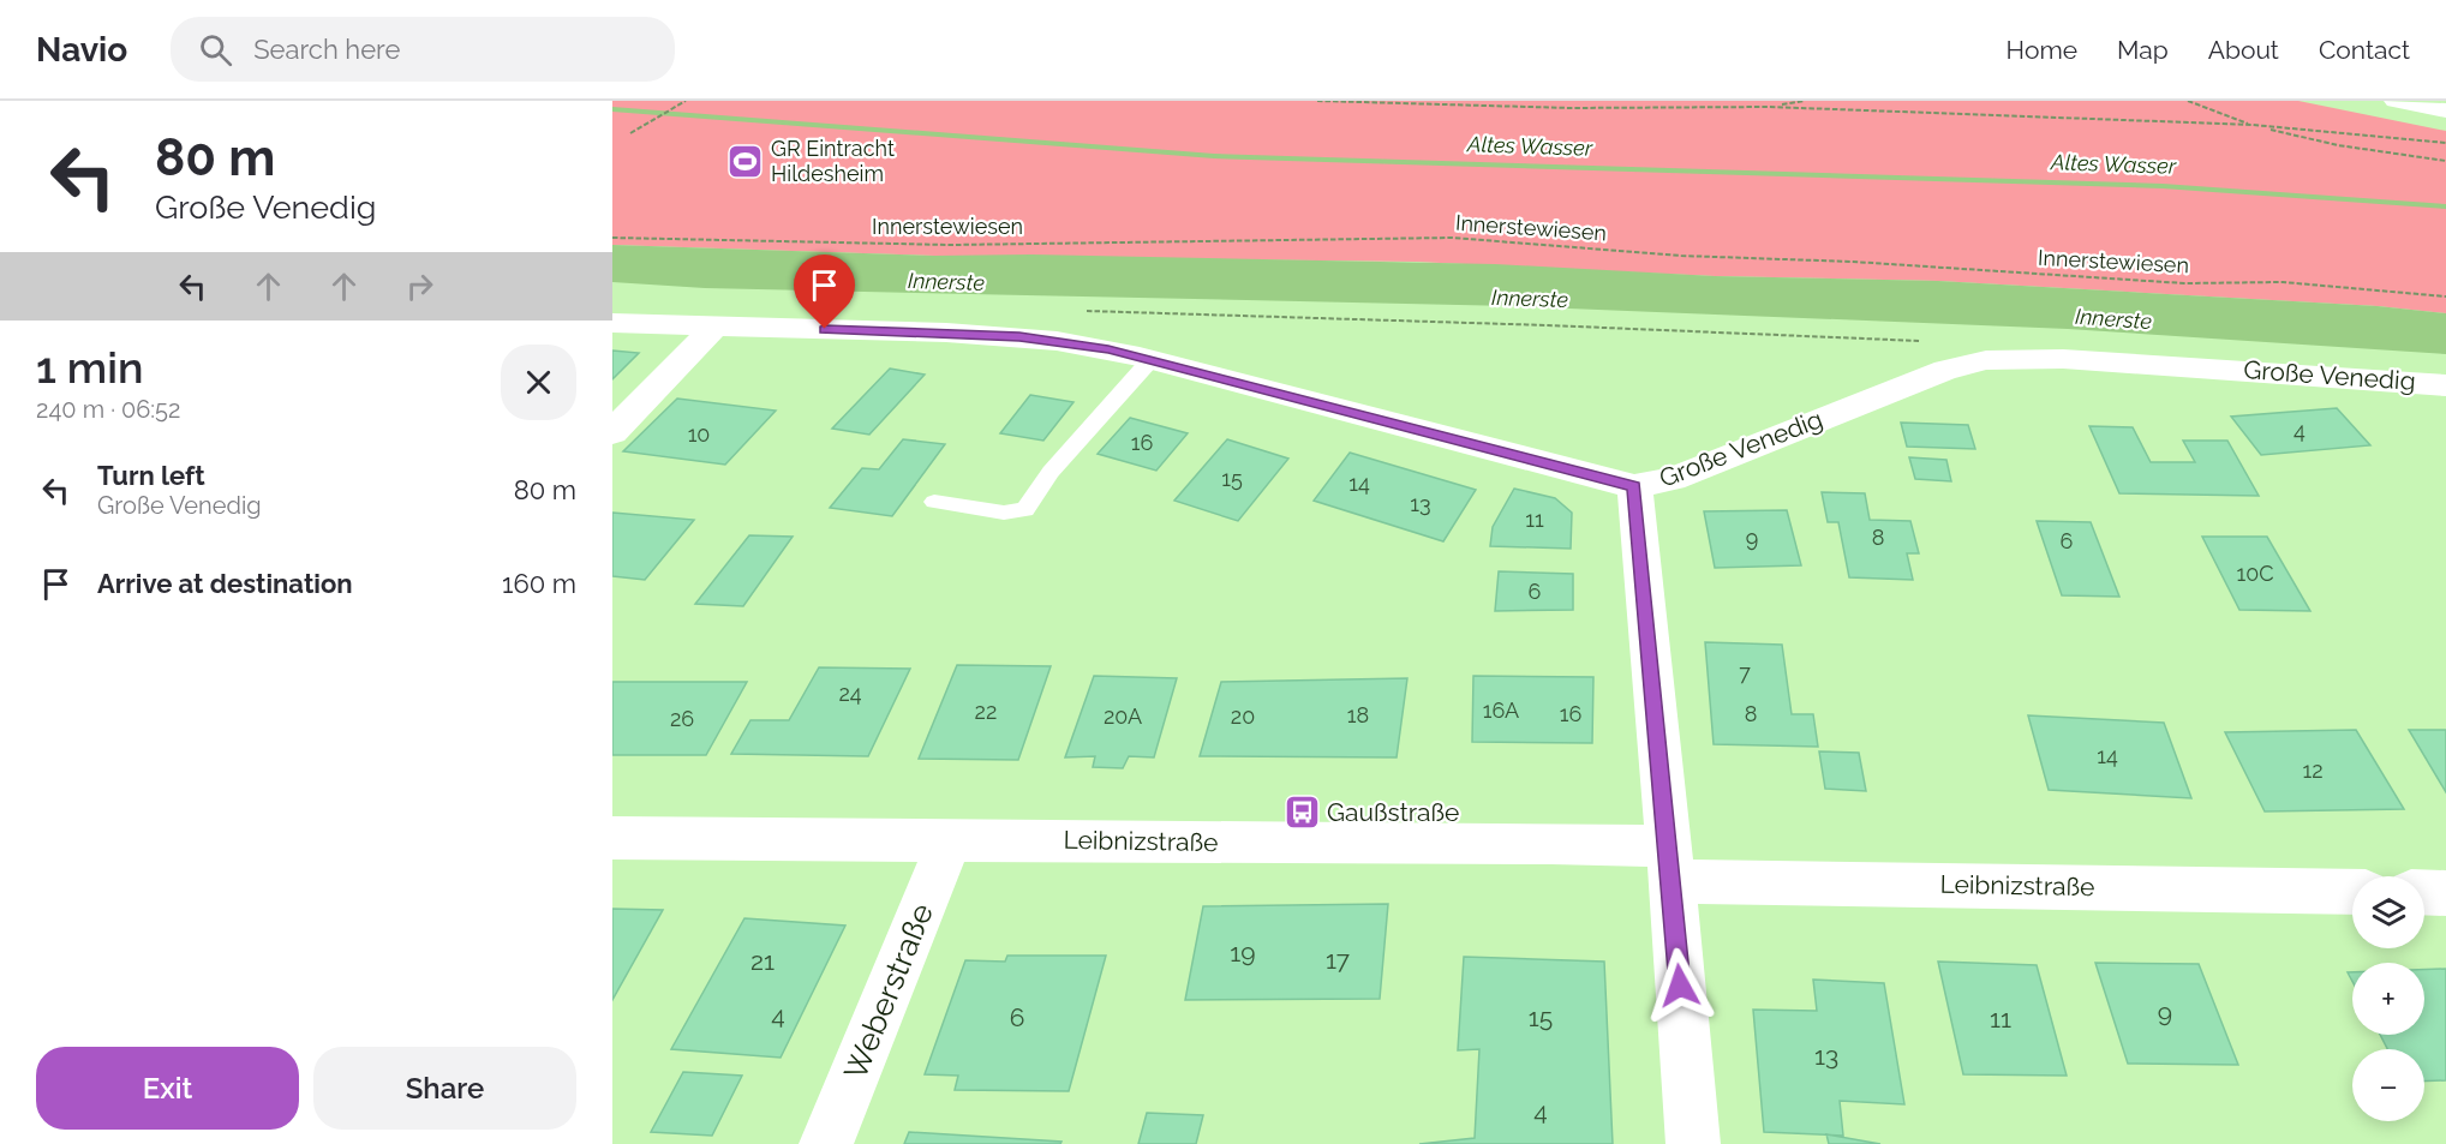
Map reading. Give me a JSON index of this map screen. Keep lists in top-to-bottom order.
{
  "streets": {
    "street": ["Große Venedig", "Leibnizstraße", "Weberstraße"],
    "path": ["Innerstewiesen"]
  },
  "crossings": [
    ["Leibnizstraße", "Weberstraße"]
  ],
  "water": ["Altes Wasser", "Innerste"],
  "places": {
    "sports": ["GR Eintracht Hildesheim"],
    "bus stop": ["Gaußstraße"]
  },
  "house_numbers": [
    "4",
    "10",
    "16",
    "15",
    "14",
    "13",
    "11",
    "8",
    "9",
    "6",
    "10C",
    "6",
    "7",
    "24",
    "16A",
    "22",
    "16",
    "8",
    "18",
    "20A",
    "20",
    "26",
    "14",
    "12",
    "19",
    "17",
    "21",
    "9",
    "4",
    "6",
    "15",
    "11",
    "13",
    "4"
  ],
  "page": {
    "header": "Navio",
    "search": "Search here",
    "nav": [
      "Home",
      "Map",
      "About",
      "Contact"
    ],
    "turn": ["80 m", "Große Venedig"],
    "heading": ["1 min", "240 m · 06:52"],
    "list": [
      {
        "name": "Turn left",
        "note": "Große Venedig",
        "value": "80 m"
      },
      {
        "name": "Arrive at destination",
        "value": "160 m"
      }
    ],
    "map_buttons": ["+", "−"],
    "buttons": ["Exit", "Share"]
  }
}
